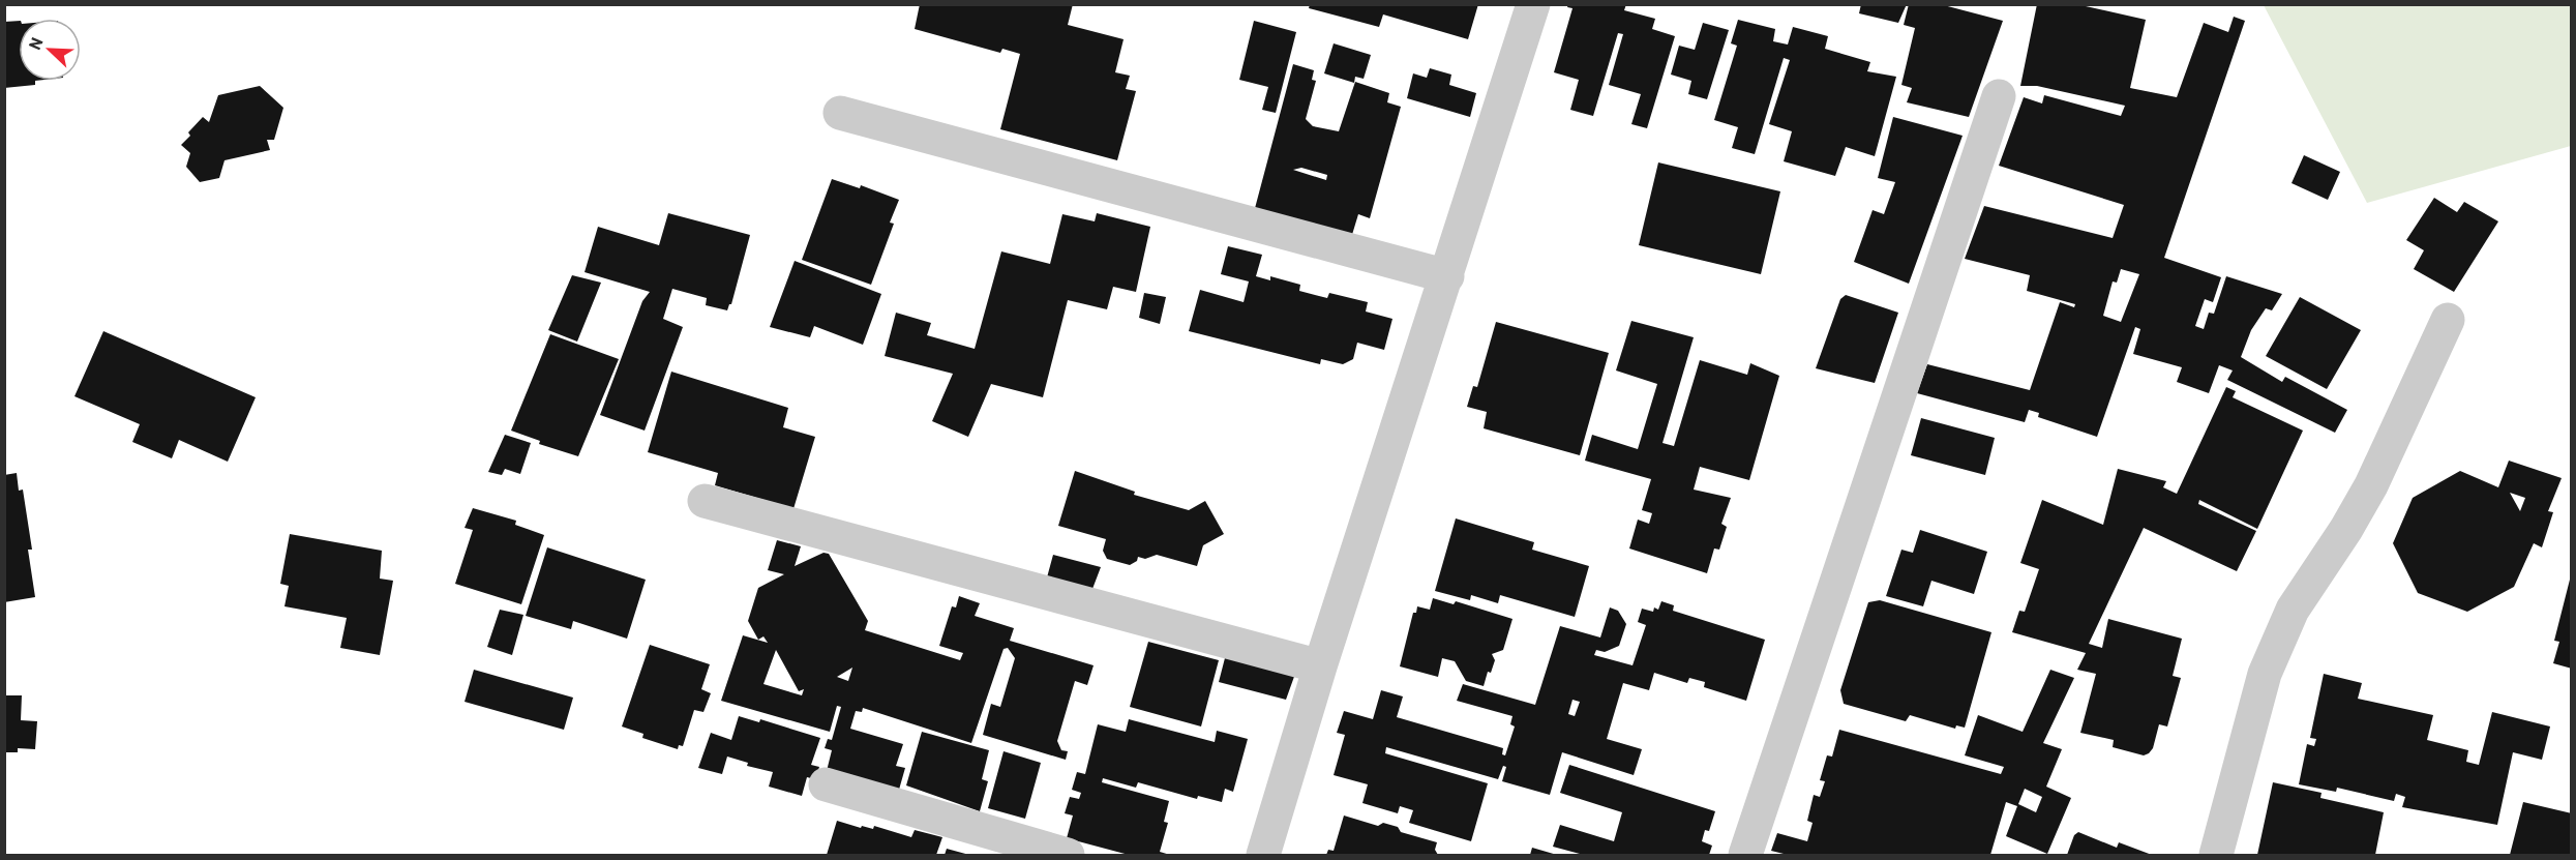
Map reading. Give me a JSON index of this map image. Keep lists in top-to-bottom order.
{
  "north": "top left"
}
